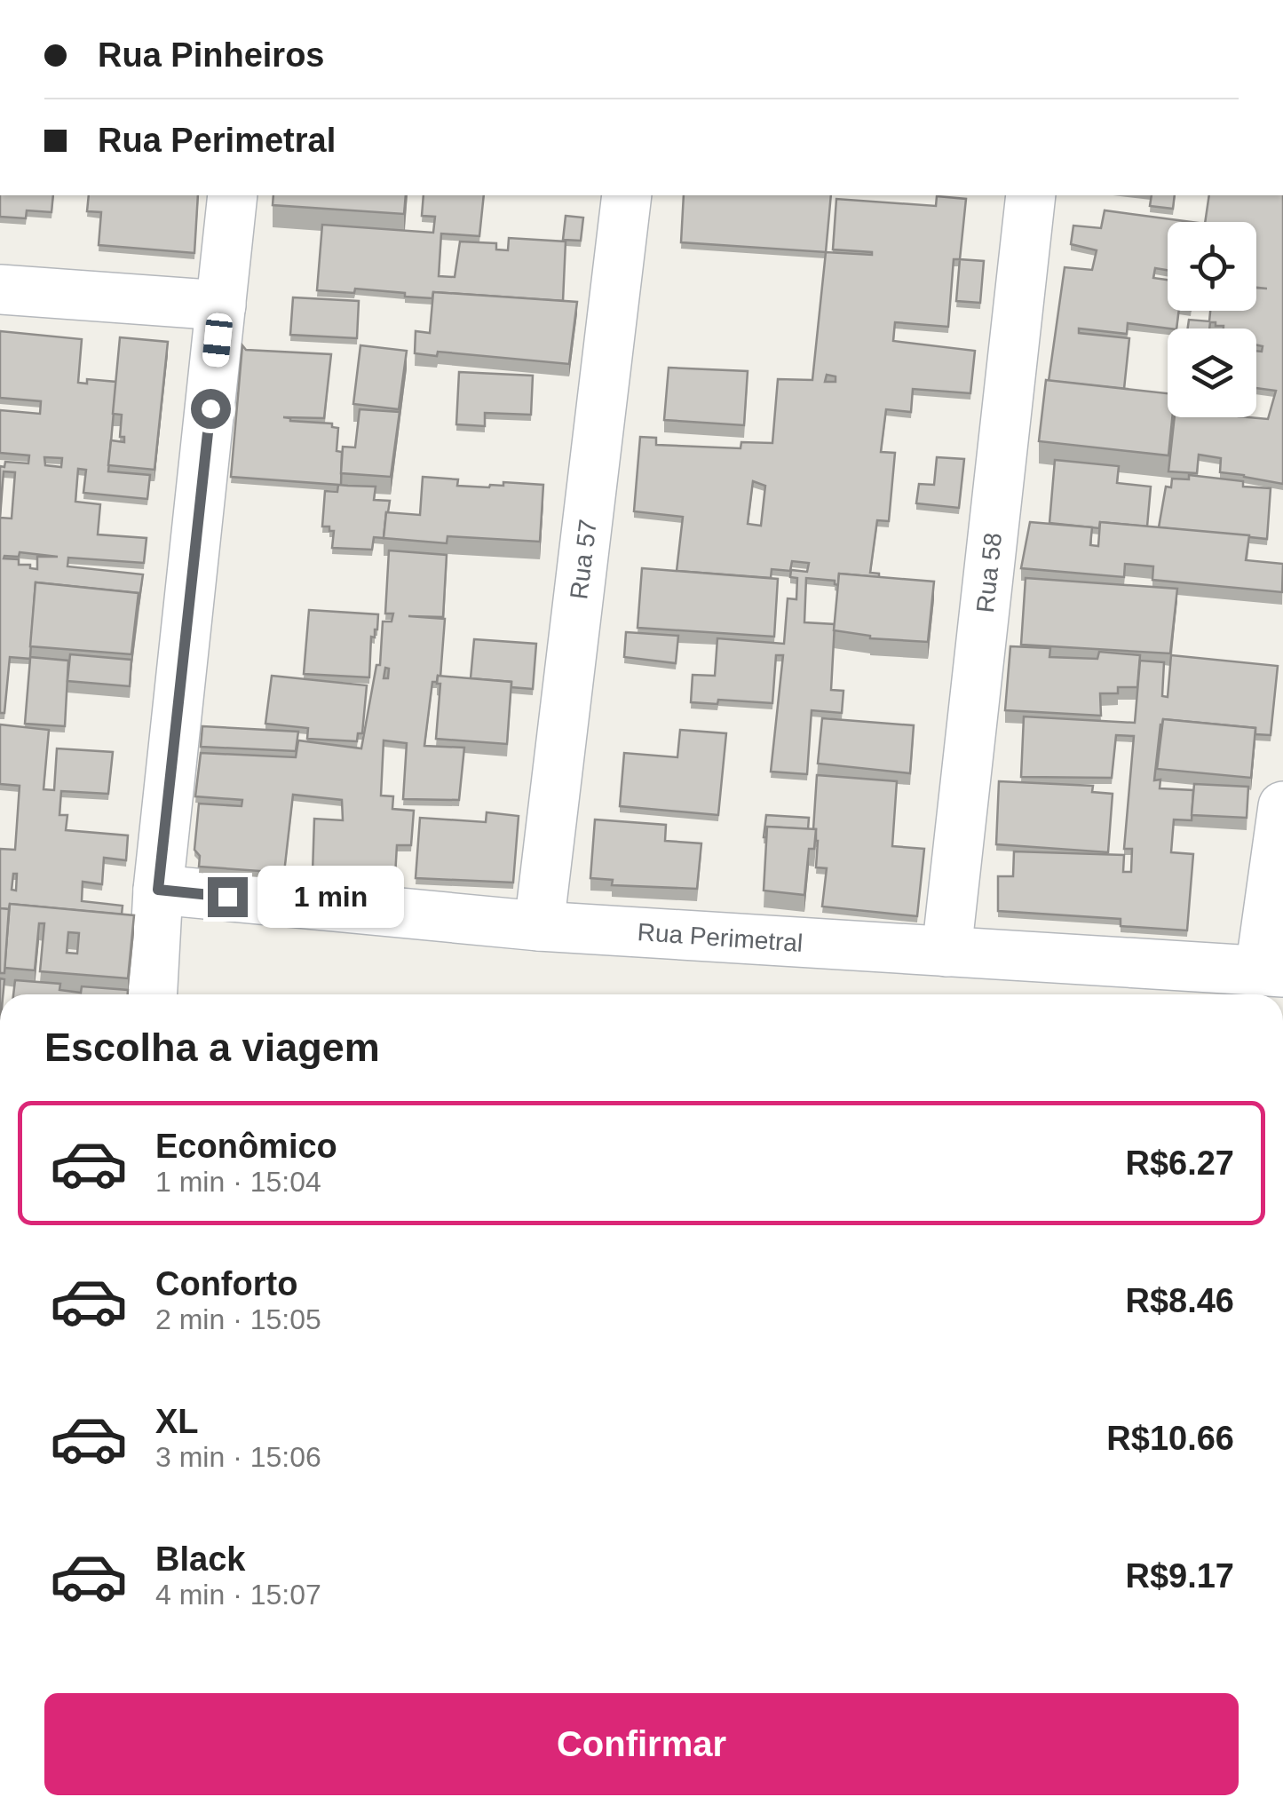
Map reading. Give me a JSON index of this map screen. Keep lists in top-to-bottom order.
{
  "streets": {
    "street": ["Rua 57", "Rua 58", "Rua Perimetral"]
  },
  "crossings": [
    ["Rua 57", "Rua Perimetral"],
    ["Rua 58", "Rua Perimetral"]
  ],
  "page": {
    "banner": ["Rua Pinheiros", "Rua Perimetral"],
    "bubble": "1 min",
    "heading": "Escolha a viagem",
    "list": [
      {
        "name": "Econômico",
        "note": "1 min · 15:04",
        "value": "R$6.27"
      },
      {
        "name": "Conforto",
        "note": "2 min · 15:05",
        "value": "R$8.46"
      },
      {
        "name": "XL",
        "note": "3 min · 15:06",
        "value": "R$10.66"
      },
      {
        "name": "Black",
        "note": "4 min · 15:07",
        "value": "R$9.17"
      }
    ],
    "buttons": "Confirmar"
  }
}
